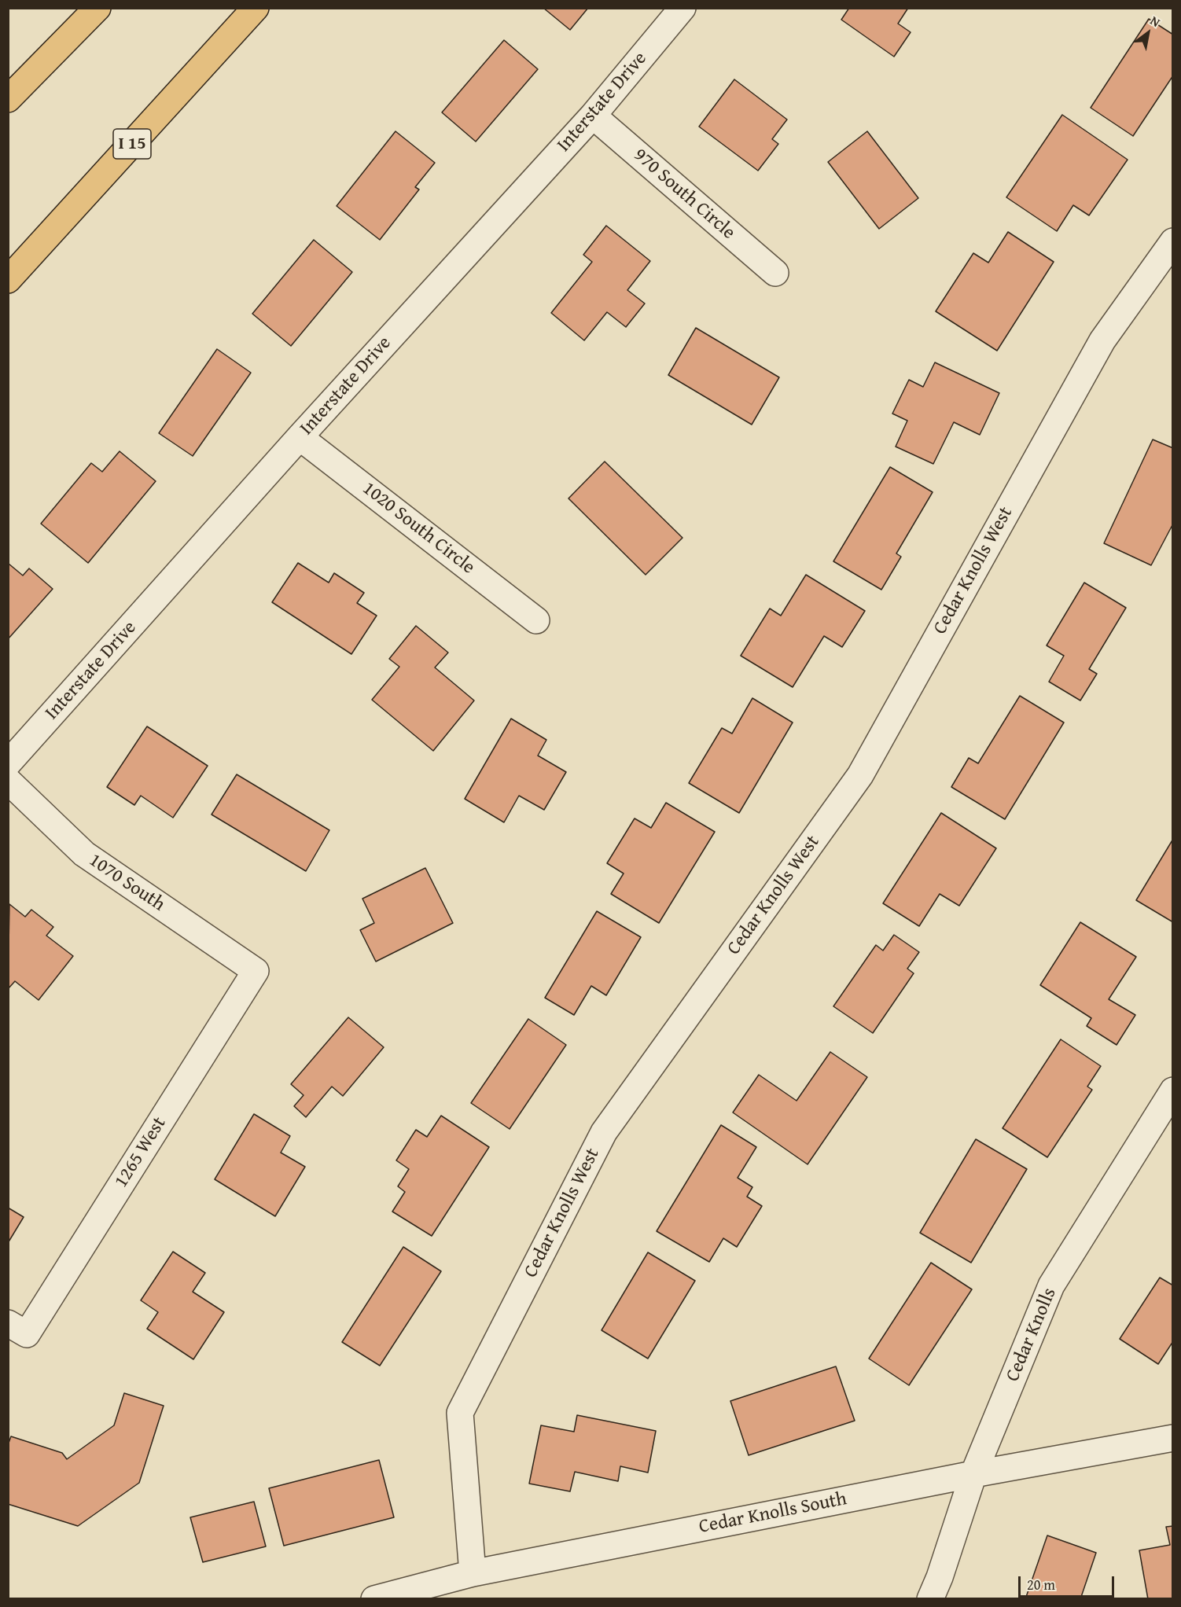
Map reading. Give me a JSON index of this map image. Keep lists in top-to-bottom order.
{
  "streets": {
    "highway": ["I 15"],
    "street": [
      "Interstate Drive",
      "970 South Circle",
      "1020 South Circle",
      "Cedar Knolls West",
      "1070 South",
      "1265 West",
      "Cedar Knolls",
      "Cedar Knolls South"
    ]
  },
  "crossings": [
    ["Interstate Drive", "970 South Circle"],
    ["Interstate Drive", "1020 South Circle"],
    ["Cedar Knolls West", "Cedar Knolls South"],
    ["1070 South", "1265 West"],
    ["Cedar Knolls", "Cedar Knolls South"]
  ],
  "scale_bar": "20 m",
  "north": "top right"
}
